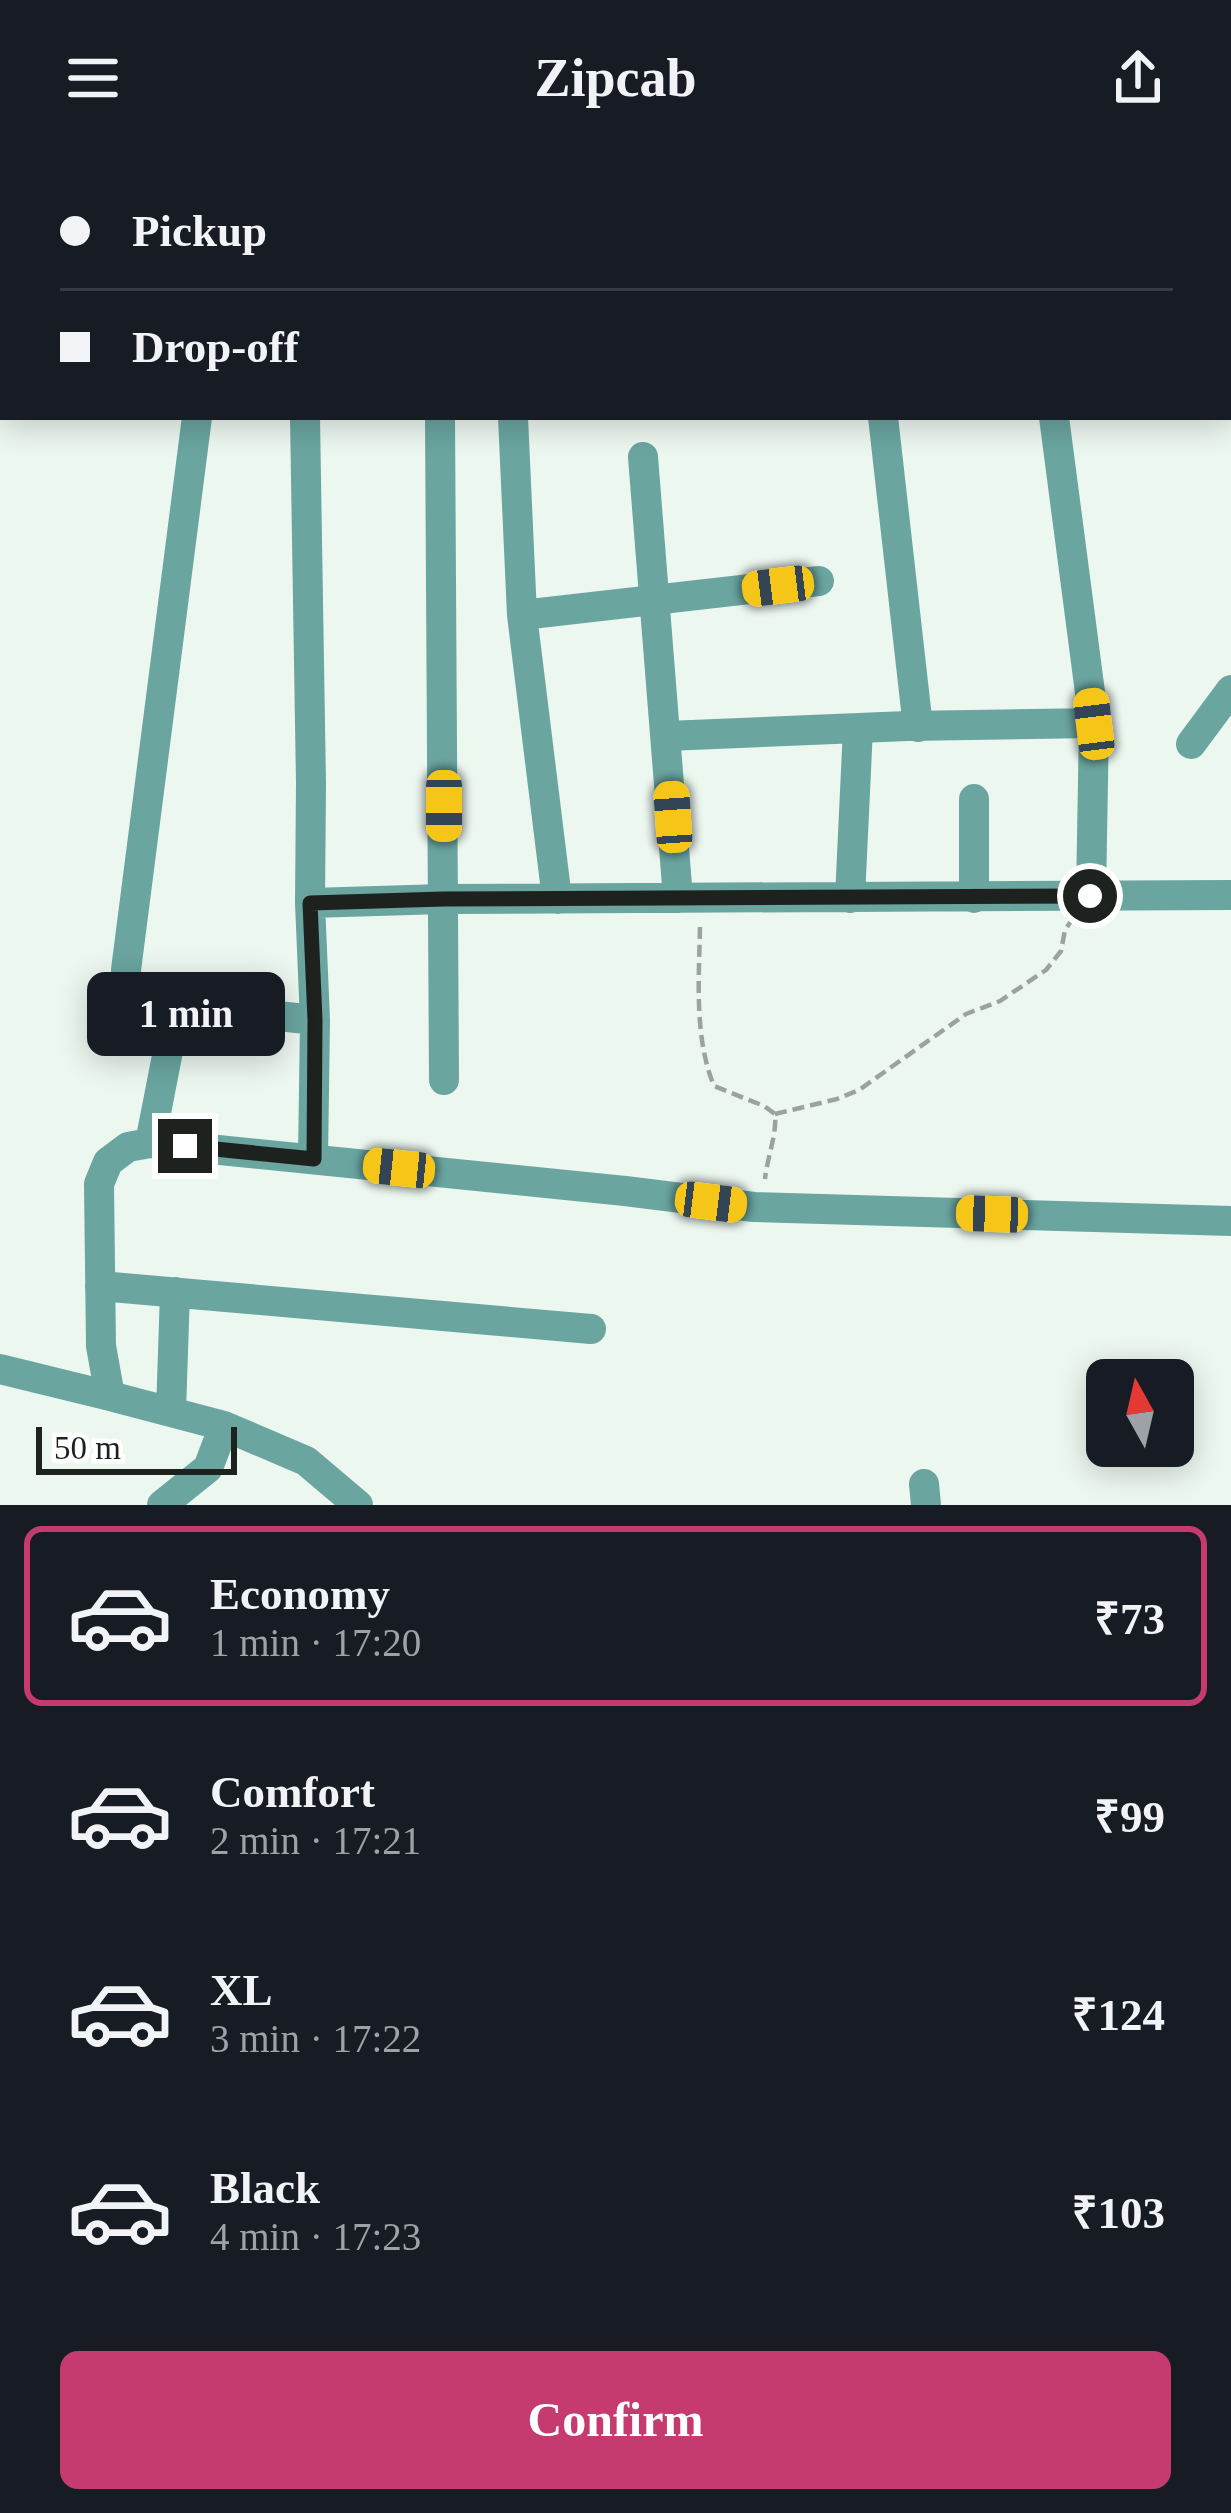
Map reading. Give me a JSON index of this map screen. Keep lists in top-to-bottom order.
{
  "scale_bar": "50 m",
  "north": "top",
  "page": {
    "header": "Zipcab",
    "banner": ["Pickup", "Drop-off"],
    "bubble": "1 min",
    "scale": "50 m",
    "list": [
      {
        "name": "Economy",
        "note": "1 min · 17:20",
        "value": "₹73"
      },
      {
        "name": "Comfort",
        "note": "2 min · 17:21",
        "value": "₹99"
      },
      {
        "name": "XL",
        "note": "3 min · 17:22",
        "value": "₹124"
      },
      {
        "name": "Black",
        "note": "4 min · 17:23",
        "value": "₹103"
      }
    ],
    "buttons": "Confirm"
  }
}
